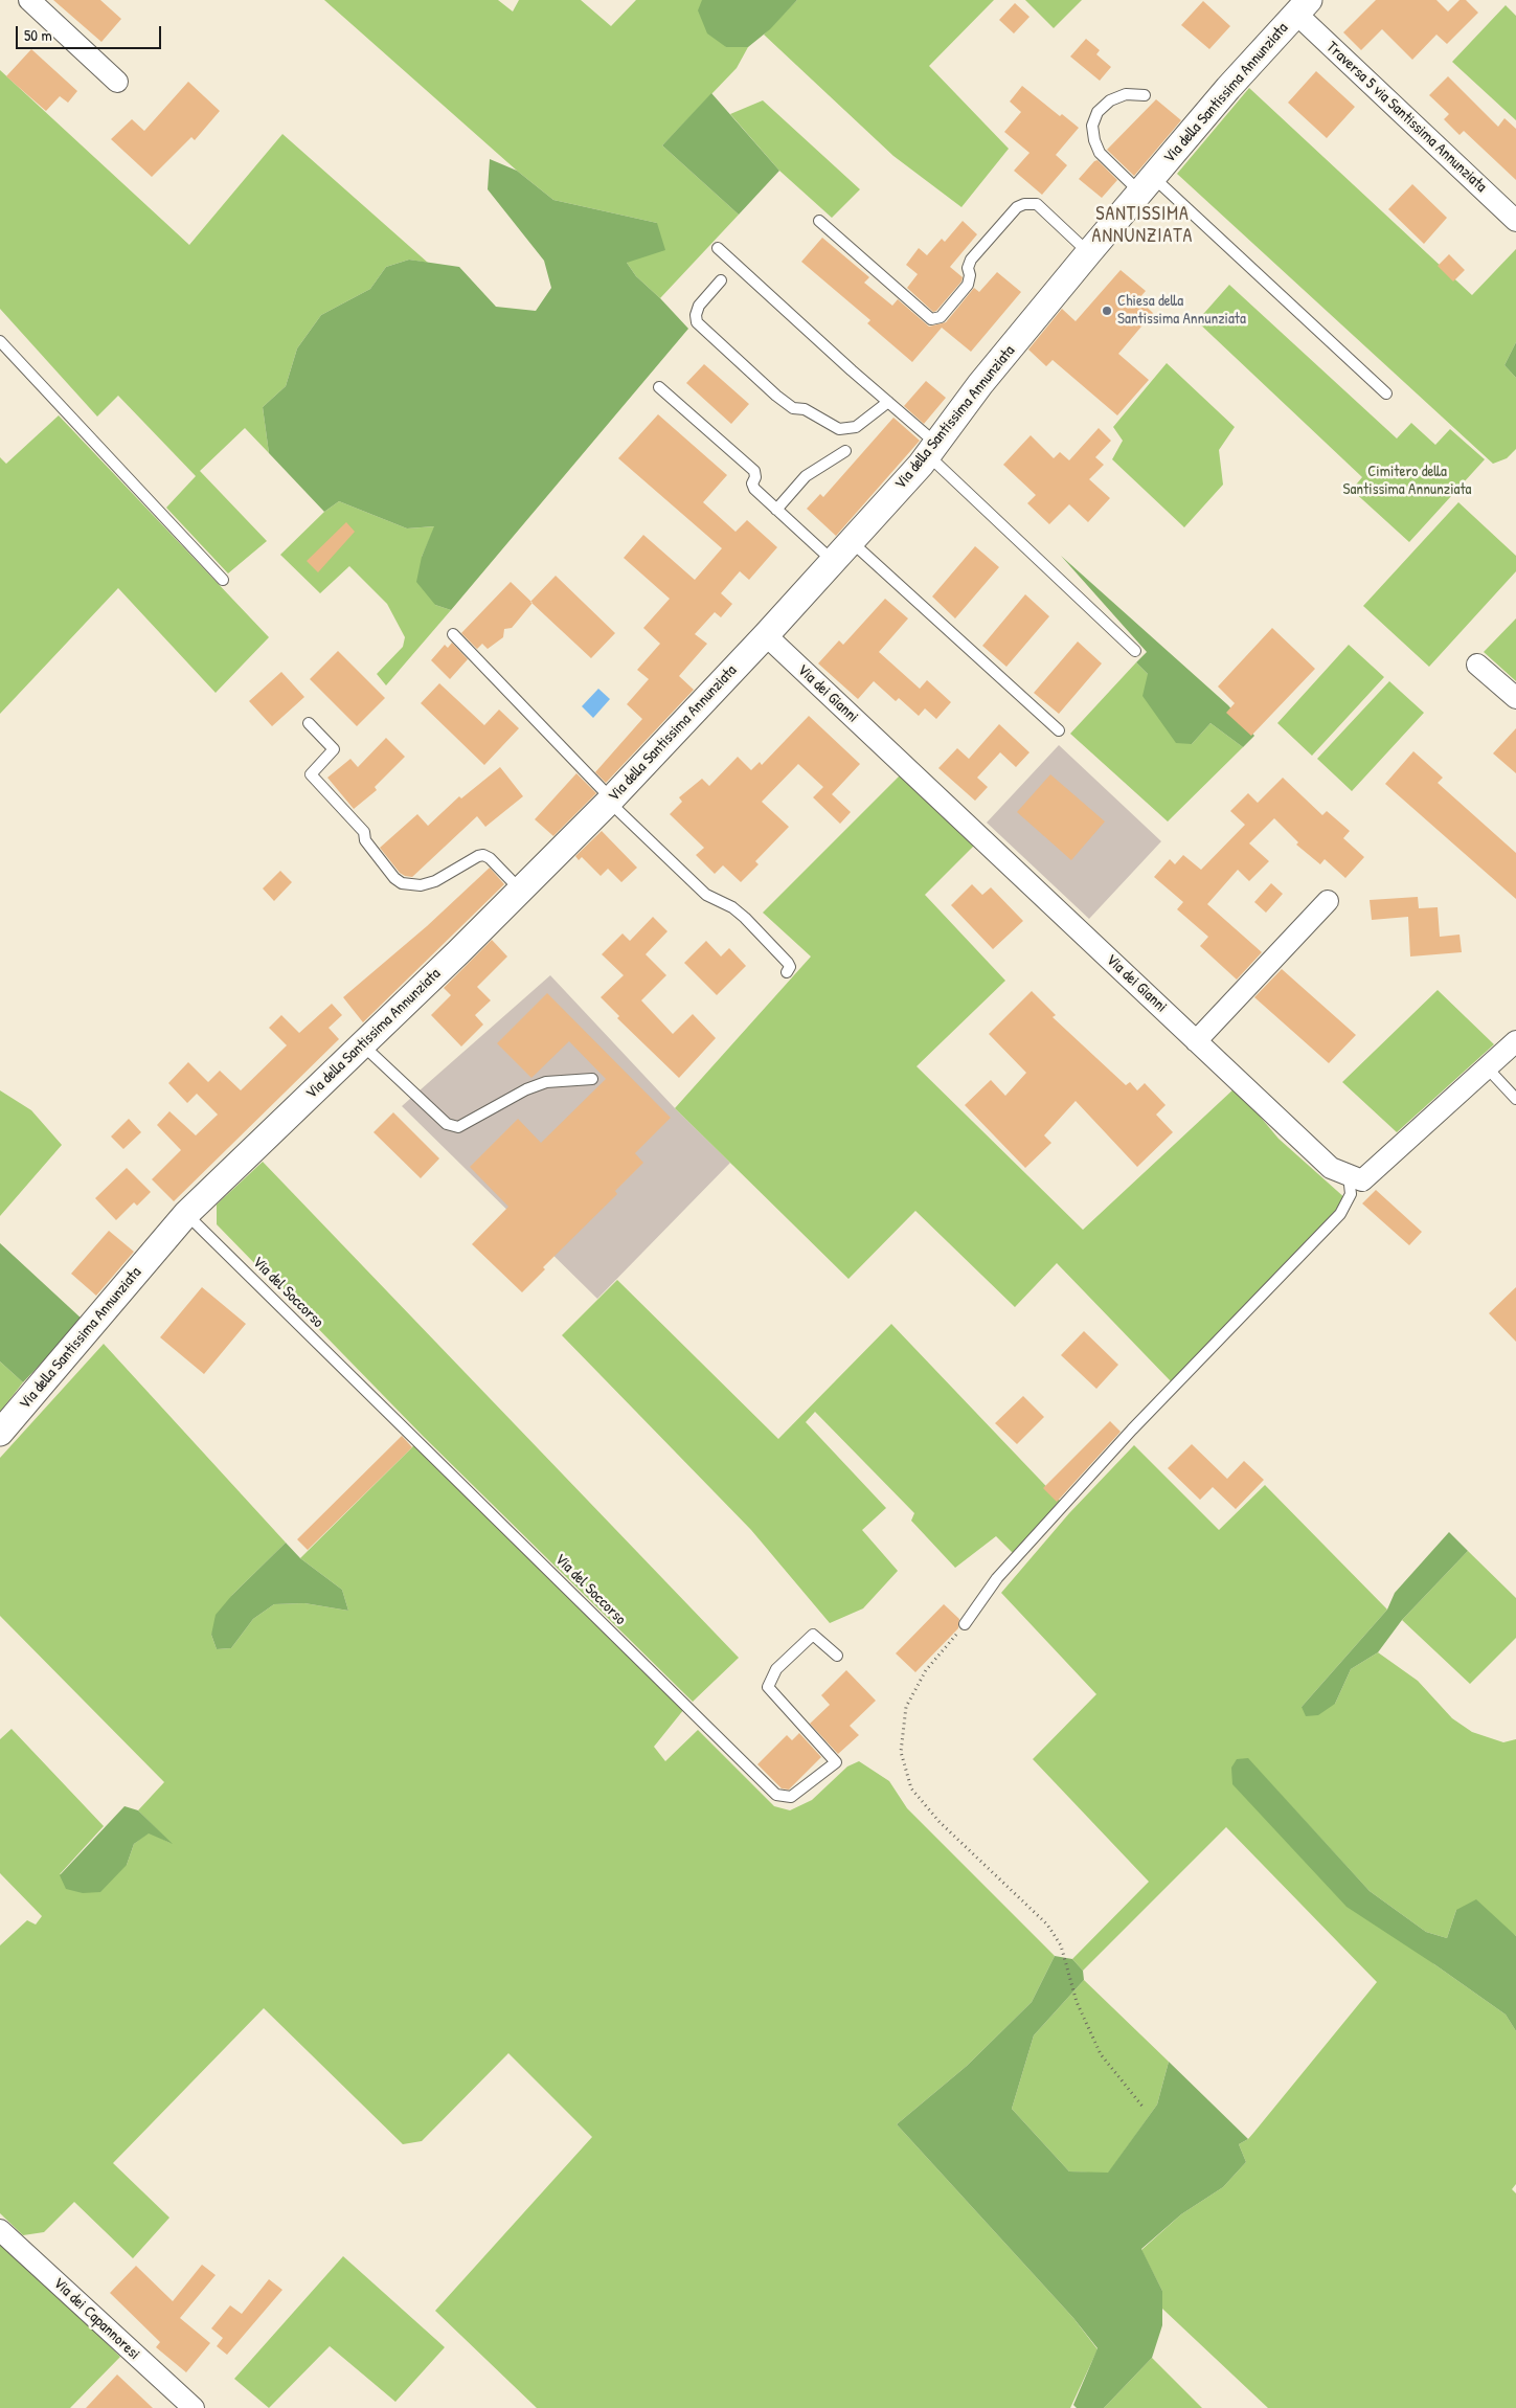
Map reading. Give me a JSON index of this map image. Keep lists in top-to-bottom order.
{
  "streets": {
    "street": [
      "Via della Santissima Annunziata",
      "Traversa 5 via Santissima Annunziata",
      "Via dei Gianni",
      "Via dei Capannoresi"
    ],
    "lane": ["Via del Soccorso"]
  },
  "crossings": [
    ["Via della Santissima Annunziata", "Traversa 5 via Santissima Annunziata"],
    ["Via della Santissima Annunziata", "Via dei Gianni"],
    ["Via della Santissima Annunziata", "Via del Soccorso"]
  ],
  "districts": ["SANTISSIMA ANNUNZIATA"],
  "parks": ["Cimitero della Santissima Annunziata"],
  "places": ["Chiesa della Santissima Annunziata"],
  "scale_bar": "50 m"
}
